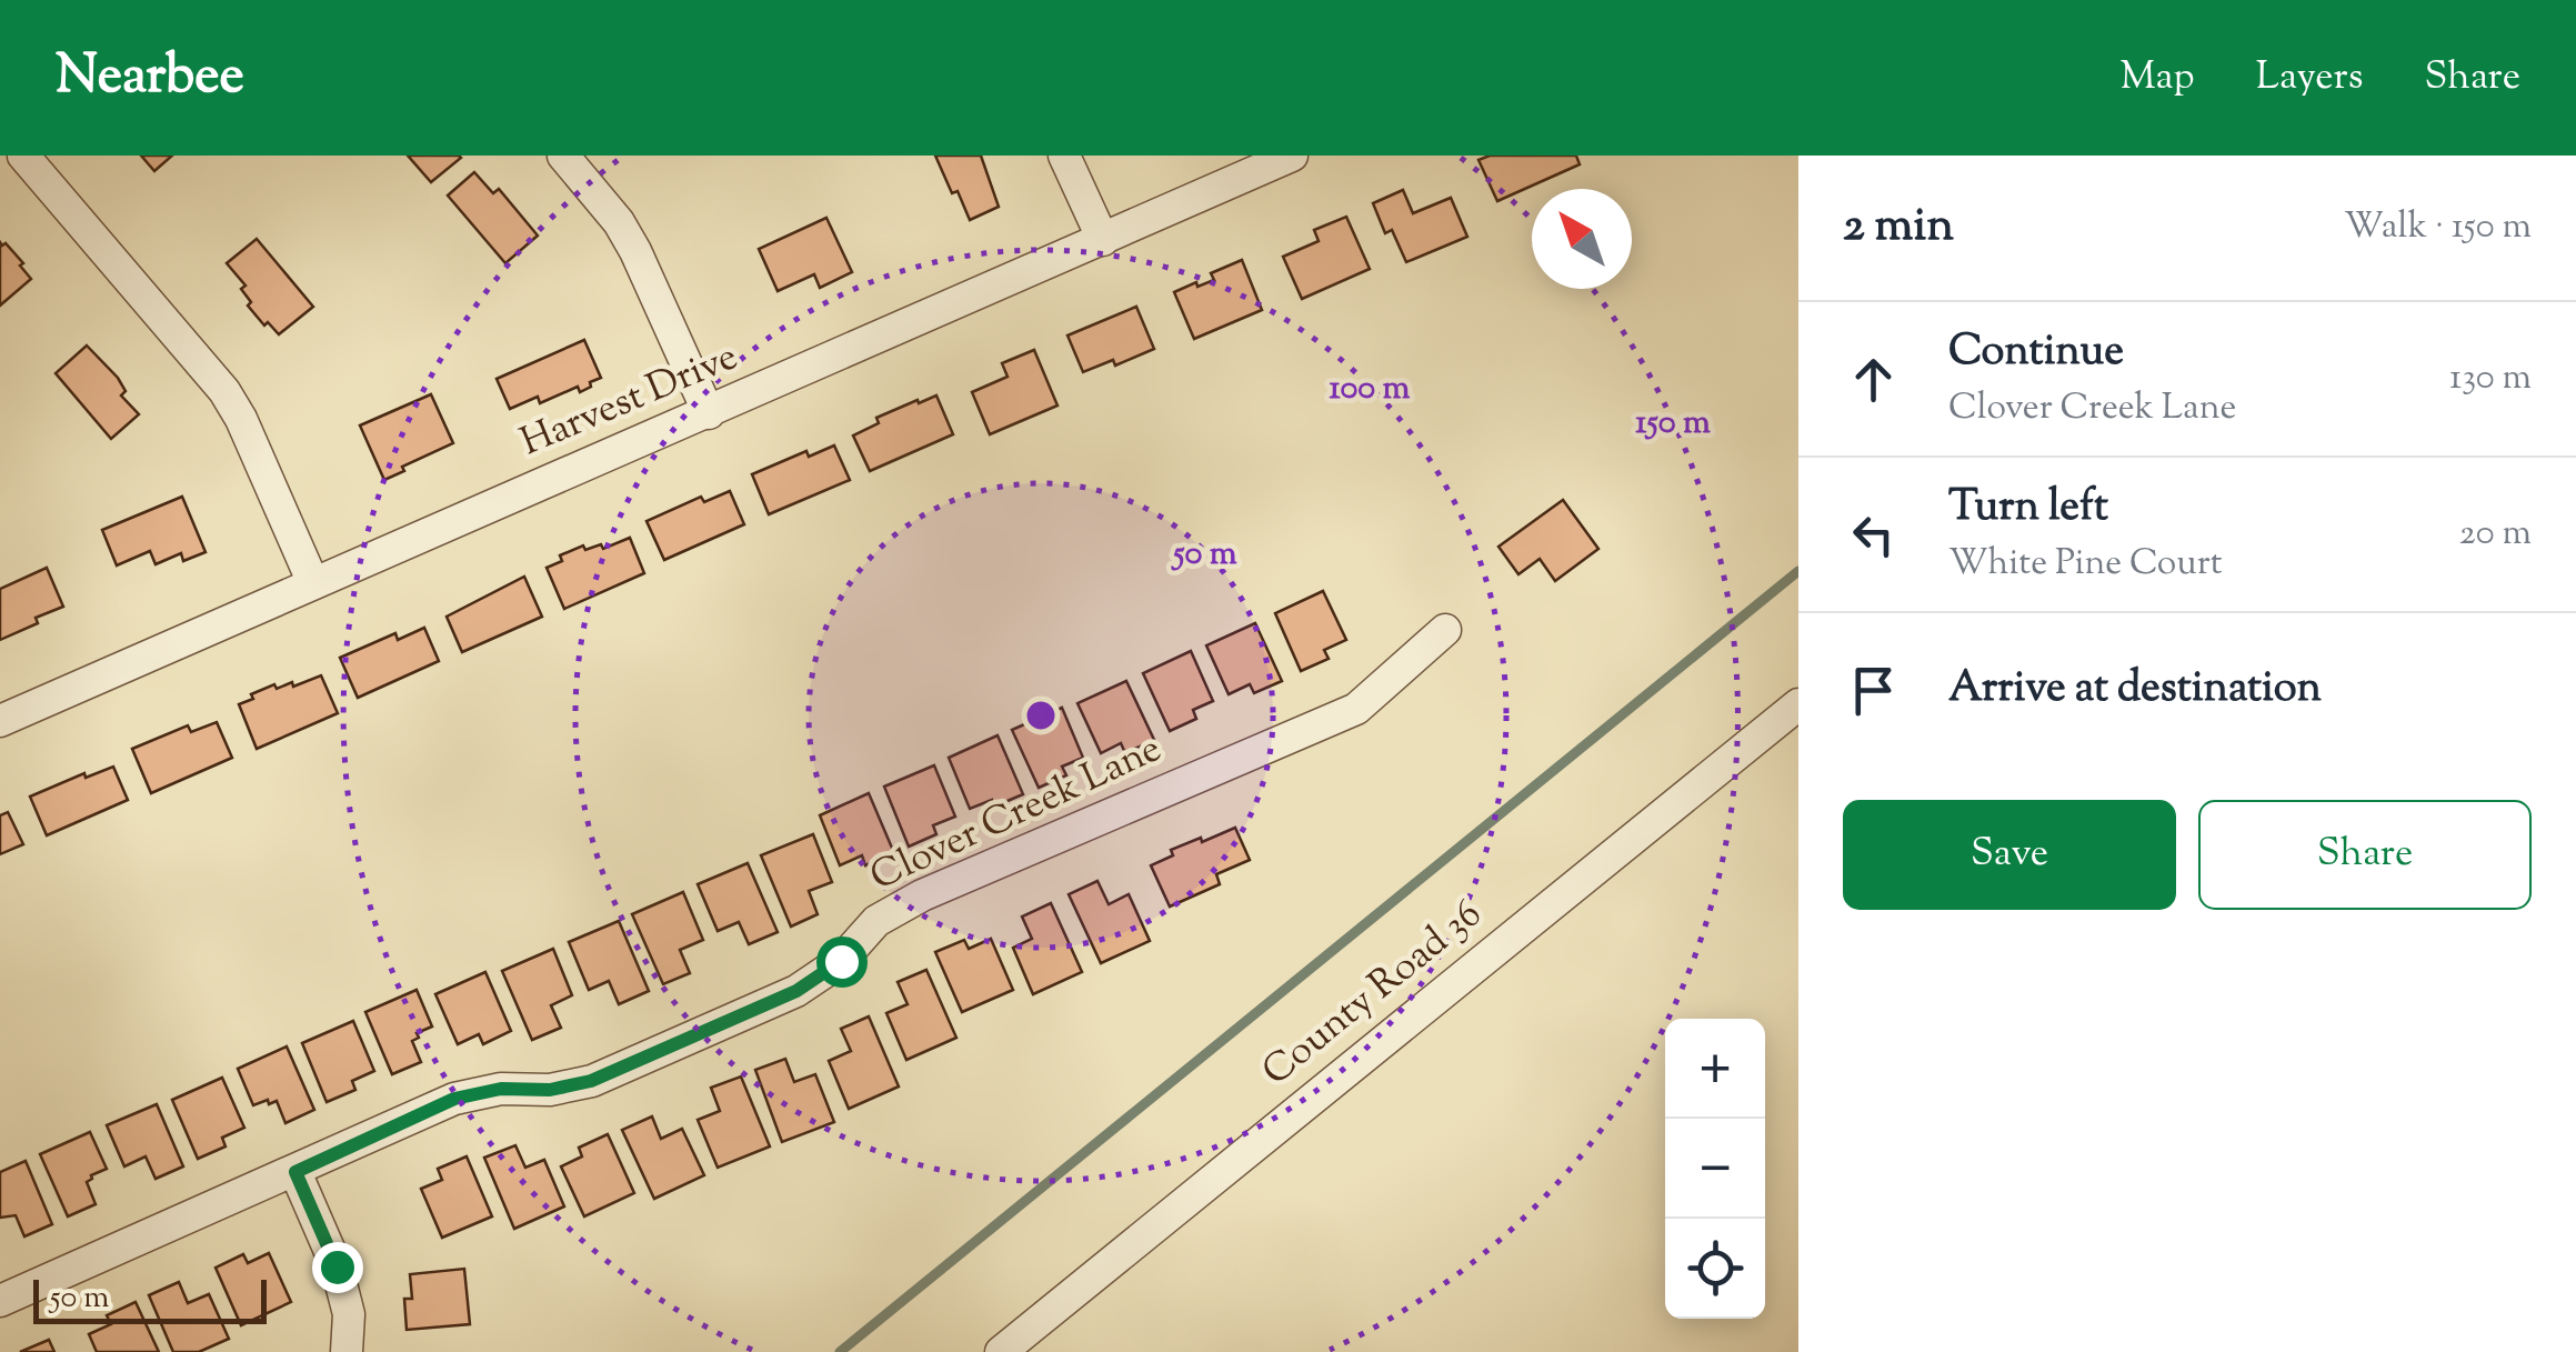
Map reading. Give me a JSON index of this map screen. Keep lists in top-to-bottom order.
{
  "streets": {
    "street": ["Harvest Drive", "Clover Creek Lane", "County Road 36"]
  },
  "scale_bar": "50 m",
  "north": "top left",
  "page": {
    "header": "Nearbee",
    "nav": ["Map", "Layers", "Share"],
    "heading": ["2 min", "Walk · 150 m"],
    "list": [
      ["Continue", "Clover Creek Lane", "130 m"],
      ["Turn left", "White Pine Court", "20 m"],
      "Arrive at destination"
    ],
    "buttons": ["Save", "Share"],
    "map_buttons": ["+", "−"],
    "scale": "50 m"
  },
  "rings": ["100 m", "150 m", "50 m"]
}
